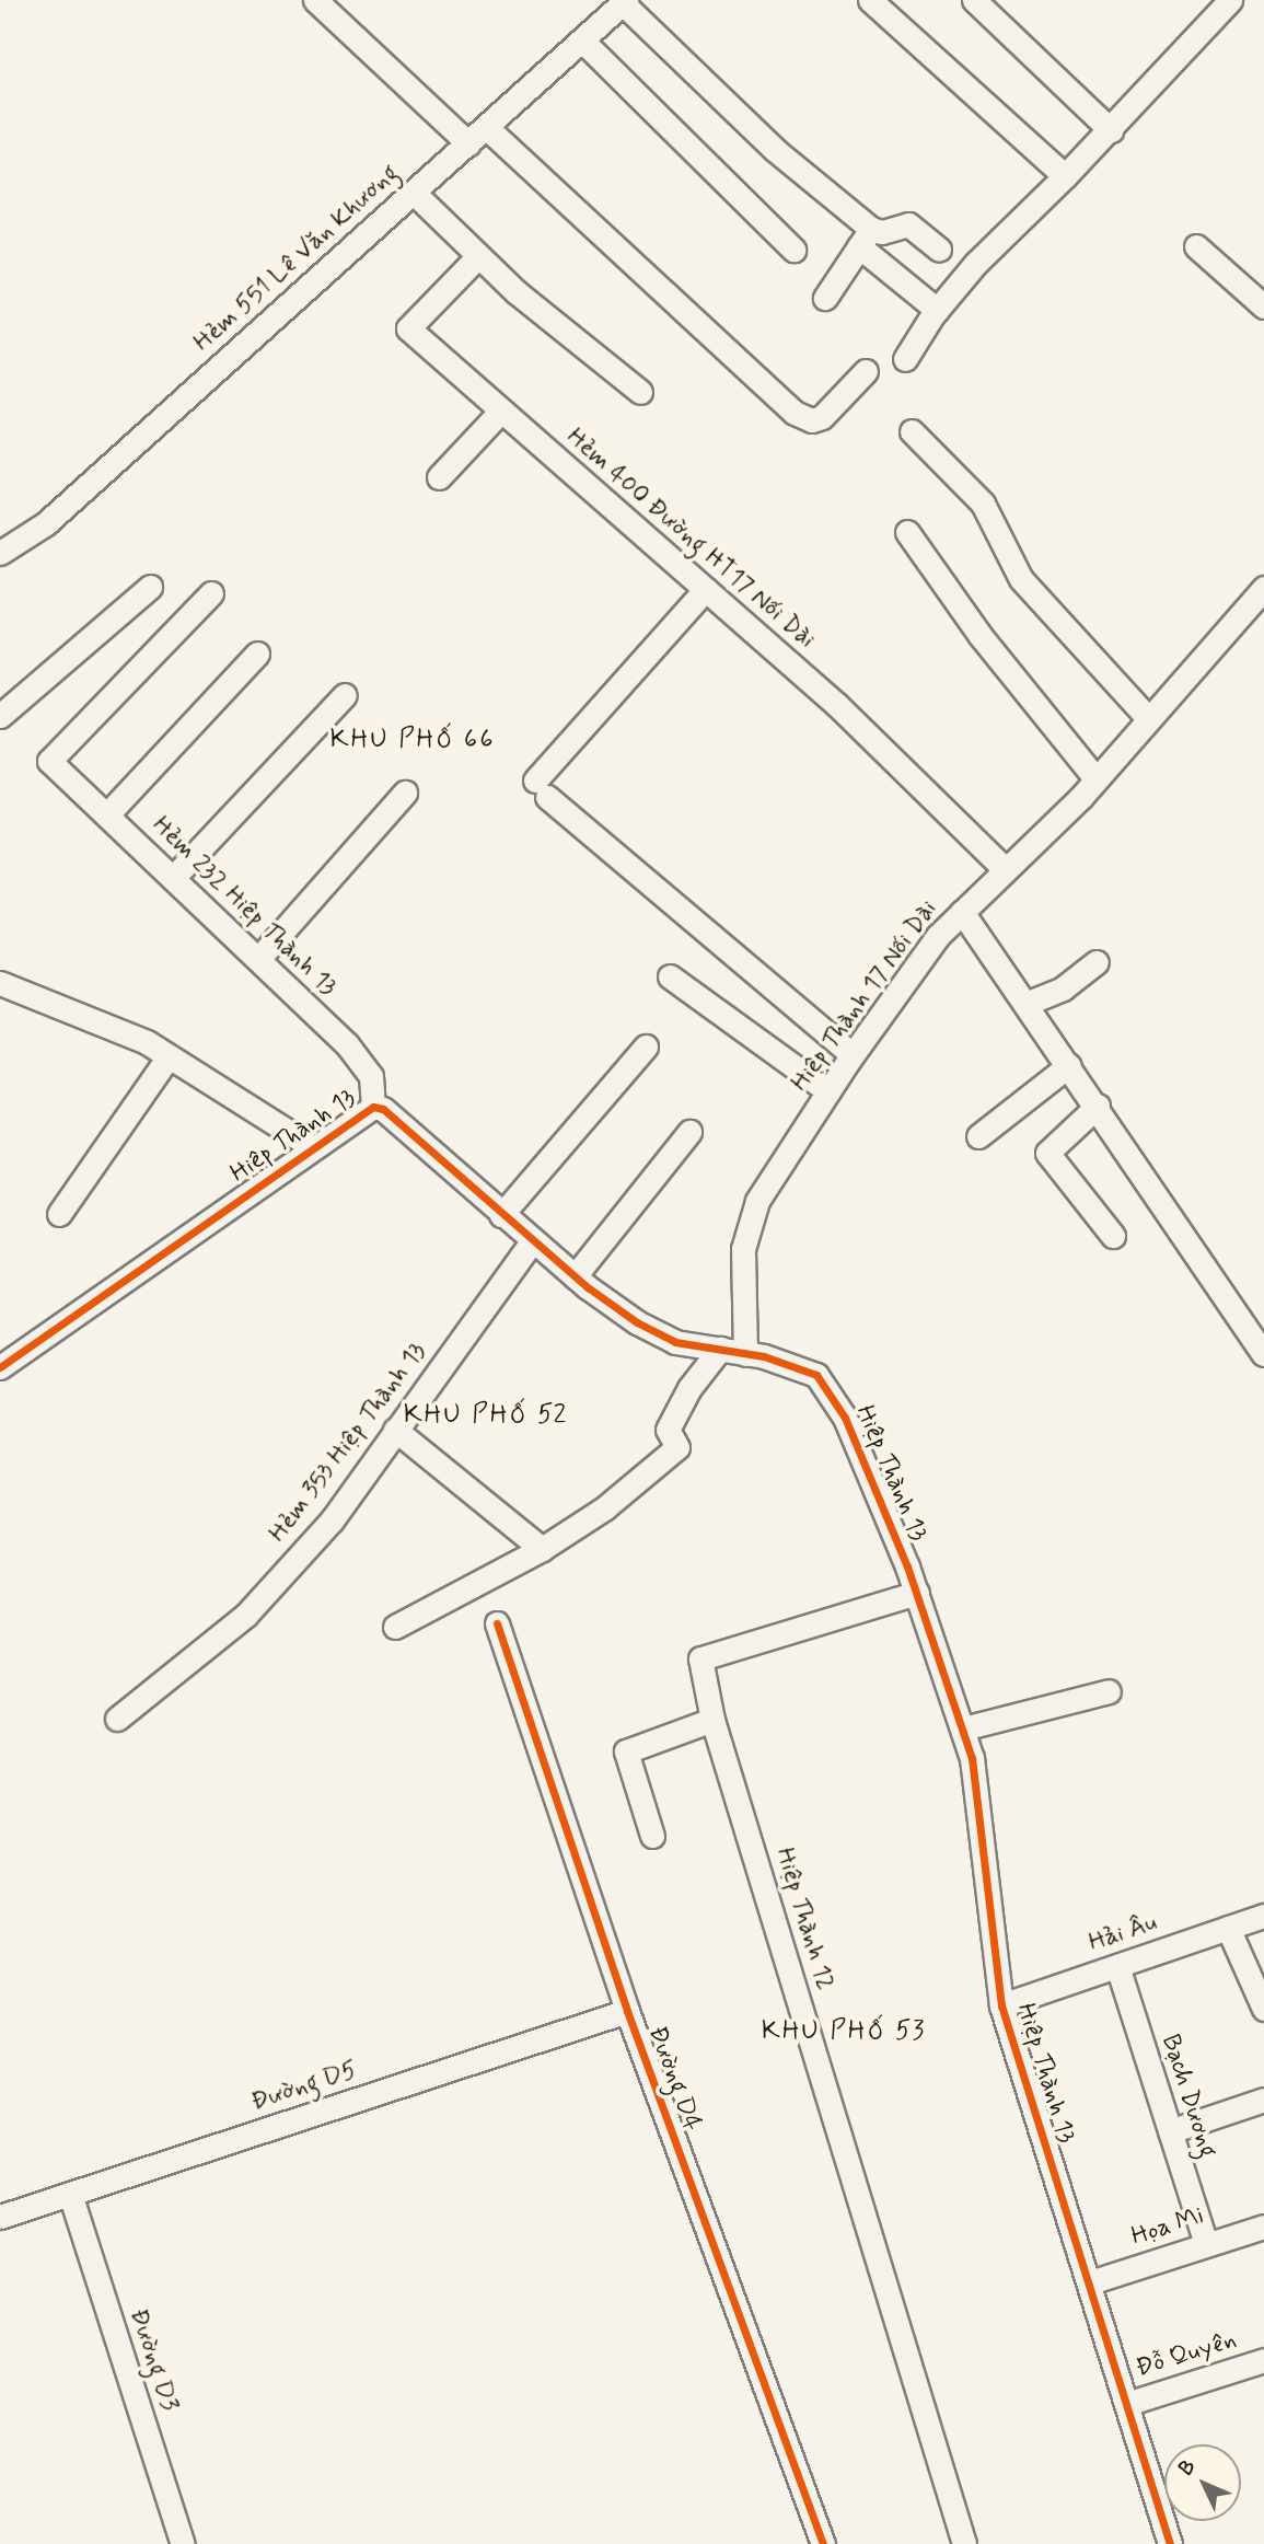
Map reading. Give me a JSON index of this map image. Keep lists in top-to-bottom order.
{
  "streets": {
    "street": [
      "Hẻm 551 Lê Văn Khương",
      "Hẻm 400 Đường HT17 Nối Dài",
      "Hẻm 232 Hiệp Thành 13",
      "Hiệp Thành 17 Nối Dài",
      "Hiệp Thành 13",
      "Hẻm 353 Hiệp Thành 13",
      "Hiệp Thành 12",
      "Hải Âu",
      "Đường D4",
      "Đường D5",
      "Bạch Dương",
      "Họa Mi",
      "Đỗ Quyên",
      "Đường D3"
    ]
  },
  "crossings": [
    ["Hẻm 400 Đường HT17 Nối Dài", "Hiệp Thành 17 Nối Dài"],
    ["Hẻm 232 Hiệp Thành 13", "Hiệp Thành 13"],
    ["Hiệp Thành 17 Nối Dài", "Hiệp Thành 13"],
    ["Hiệp Thành 13", "Hẻm 353 Hiệp Thành 13"],
    ["Hiệp Thành 13", "Hiệp Thành 12"],
    ["Hiệp Thành 13", "Hải Âu"],
    ["Hiệp Thành 13", "Họa Mi"],
    ["Hiệp Thành 13", "Đỗ Quyên"],
    ["Hải Âu", "Bạch Dương"],
    ["Đường D4", "Đường D5"],
    ["Đường D5", "Đường D3"],
    ["Bạch Dương", "Họa Mi"]
  ],
  "districts": ["KHU PHỐ 66", "KHU PHỐ 52", "KHU PHỐ 53"],
  "north": "top left"
}
